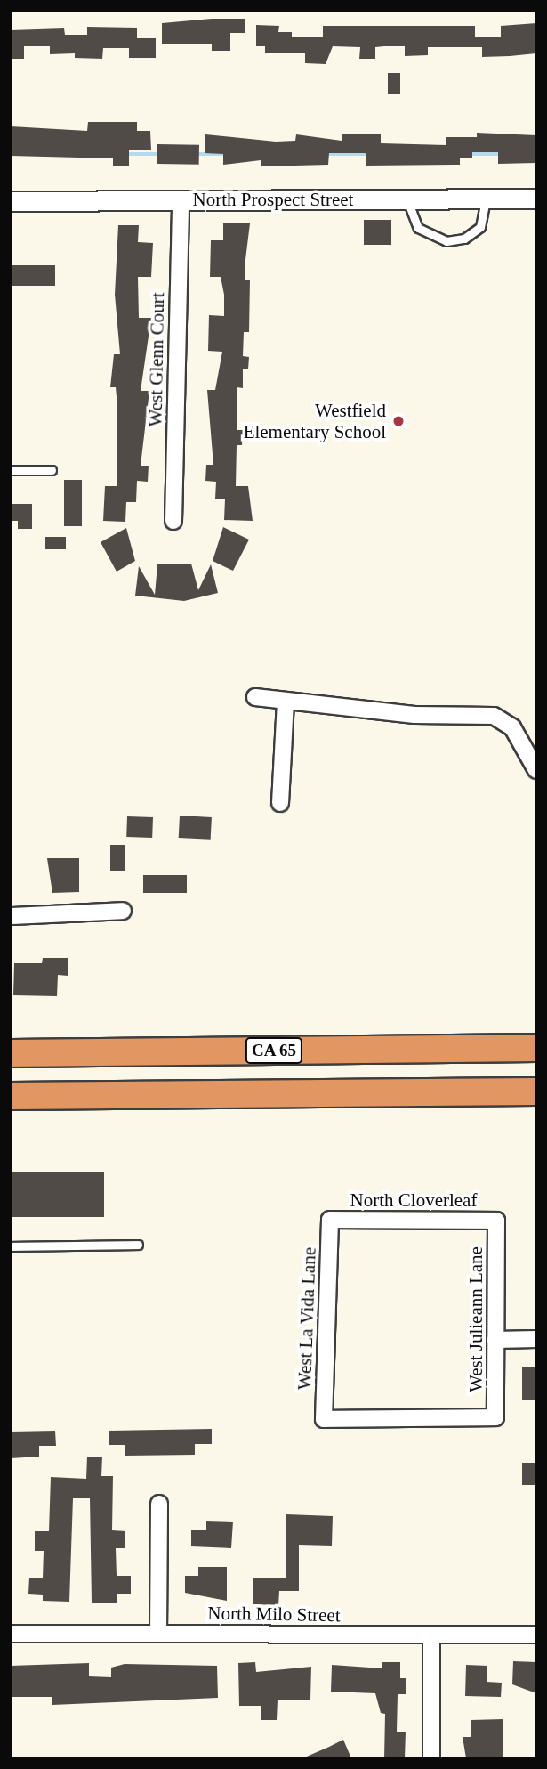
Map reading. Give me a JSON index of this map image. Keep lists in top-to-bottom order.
{
  "streets": {
    "highway": ["CA 65"],
    "street": [
      "North Prospect Street",
      "West Glenn Court",
      "North Cloverleaf",
      "West La Vida Lane",
      "West Julieann Lane",
      "North Milo Street"
    ]
  },
  "crossings": [
    ["North Prospect Street", "West Glenn Court"],
    ["North Cloverleaf", "West La Vida Lane"],
    ["North Cloverleaf", "West Julieann Lane"],
    ["West La Vida Lane", "West Julieann Lane"]
  ],
  "places": ["Westfield Elementary School"]
}
